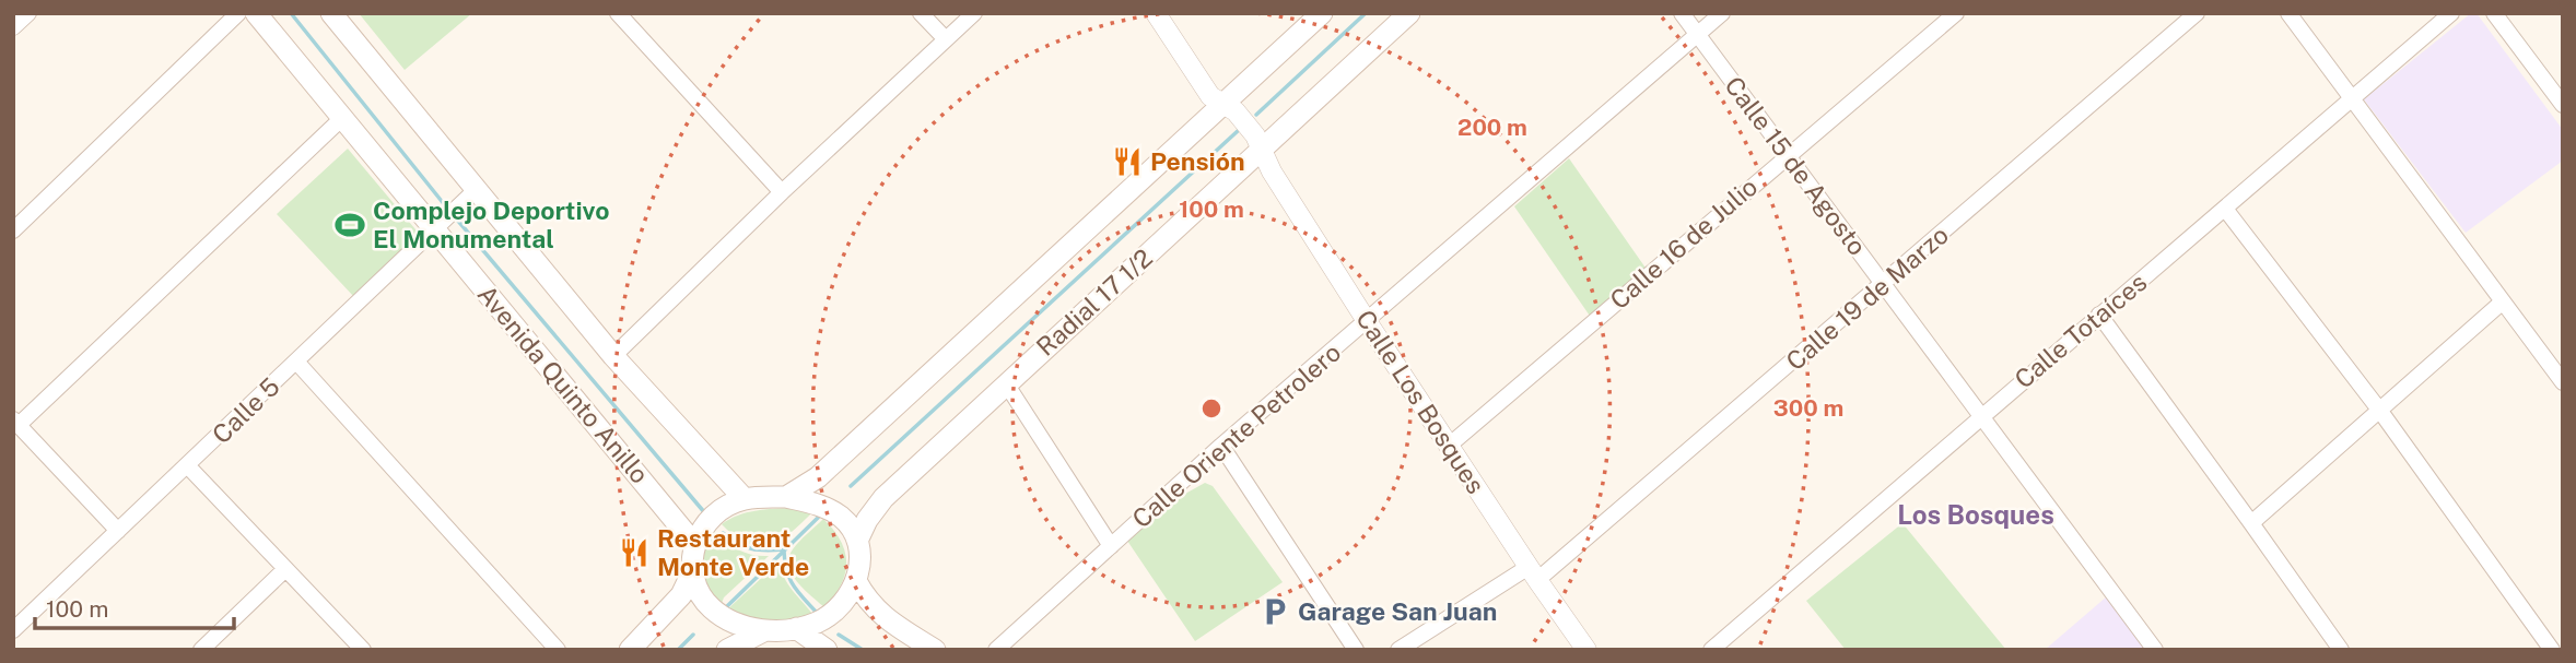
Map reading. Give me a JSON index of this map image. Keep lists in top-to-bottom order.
{
  "streets": {
    "main road": ["Radial 17 1/2", "Avenida Quinto Anillo"],
    "street": [
      "Calle 15 de Agosto",
      "Calle 16 de Julio",
      "Calle 19 de Marzo",
      "Calle Totaíces",
      "Calle Los Bosques",
      "Calle 5",
      "Calle Oriente Petrolero"
    ]
  },
  "crossings": [
    ["Calle 15 de Agosto", "Calle 16 de Julio"],
    ["Calle 15 de Agosto", "Calle 19 de Marzo"],
    ["Calle 15 de Agosto", "Calle Totaíces"],
    ["Calle 15 de Agosto", "Calle Oriente Petrolero"],
    ["Calle 16 de Julio", "Calle Los Bosques"],
    ["Calle 19 de Marzo", "Calle Los Bosques"],
    ["Radial 17 1/2", "Avenida Quinto Anillo"],
    ["Radial 17 1/2", "Calle Los Bosques"],
    ["Avenida Quinto Anillo", "Calle 5"],
    ["Calle Los Bosques", "Calle Oriente Petrolero"]
  ],
  "districts": ["Los Bosques"],
  "places": {
    "restaurant": ["Pensión", "Restaurant Monte Verde"],
    "sports": ["Complejo Deportivo El Monumental"],
    "parking": ["Garage San Juan"]
  },
  "scale_bar": "100 m",
  "rings": ["200 m", "100 m", "300 m"]
}
